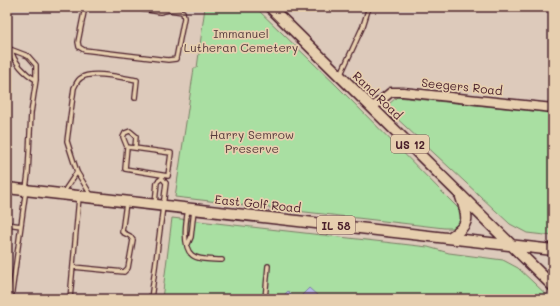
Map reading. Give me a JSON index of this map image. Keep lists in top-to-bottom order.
{
  "streets": {
    "main road": [
      "Rand Road",
      "US 12",
      "East Golf Road",
      "IL 58"
    ],
    "street": ["Seegers Road"]
  },
  "crossings": [
    ["Seegers Road", "Rand Road"],
    ["Rand Road", "East Golf Road"]
  ],
  "parks": ["Immanuel Lutheran Cemetery", "Harry Semrow Preserve"]
}
